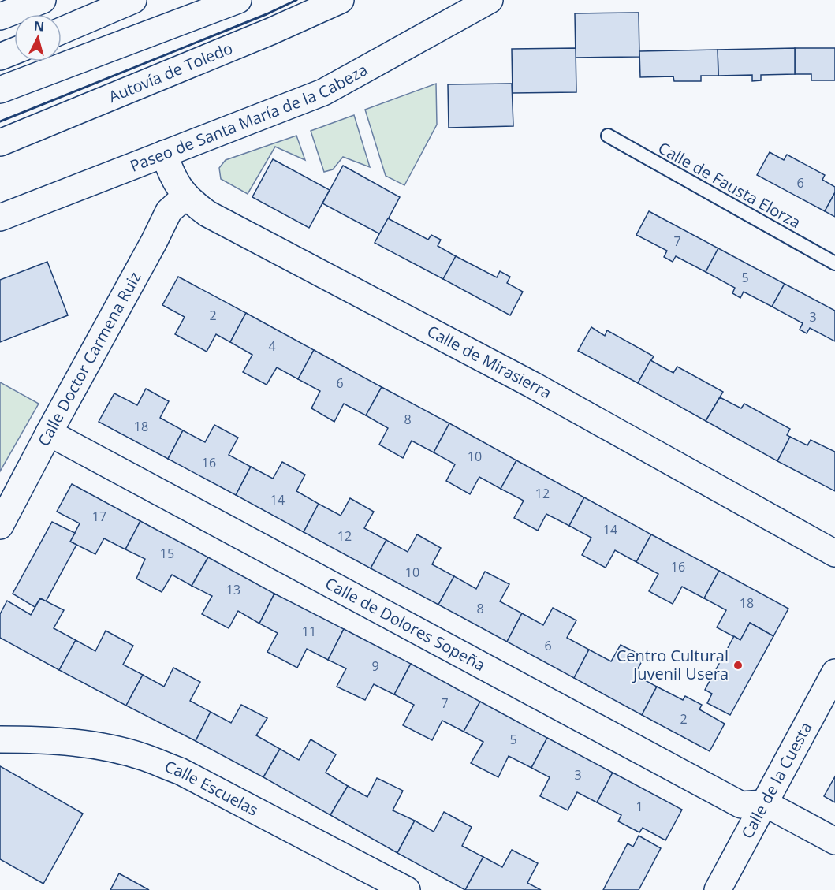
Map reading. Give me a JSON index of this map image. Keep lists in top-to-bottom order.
{
  "streets": {
    "main road": [
      "Autovía de Toledo",
      "Paseo de Santa María de la Cabeza",
      "Calle Doctor Carmena Ruiz",
      "Calle de Mirasierra",
      "Calle de Dolores Sopeña",
      "Calle de la Cuesta",
      "Calle Escuelas"
    ],
    "lane": ["Calle de Fausta Elorza"]
  },
  "crossings": [
    ["Paseo de Santa María de la Cabeza", "Calle de Mirasierra"],
    ["Calle Doctor Carmena Ruiz", "Calle de Mirasierra"],
    ["Calle Doctor Carmena Ruiz", "Calle de Dolores Sopeña"],
    ["Calle de Dolores Sopeña", "Calle de la Cuesta"]
  ],
  "places": ["Centro Cultural Juvenil Usera"],
  "house_numbers": [
    "6",
    "7",
    "5",
    "2",
    "3",
    "4",
    "6",
    "8",
    "18",
    "10",
    "16",
    "12",
    "14",
    "17",
    "14",
    "12",
    "15",
    "16",
    "10",
    "13",
    "18",
    "8",
    "11",
    "6",
    "9",
    "7",
    "2",
    "5",
    "3",
    "1"
  ],
  "north": "top"
}
